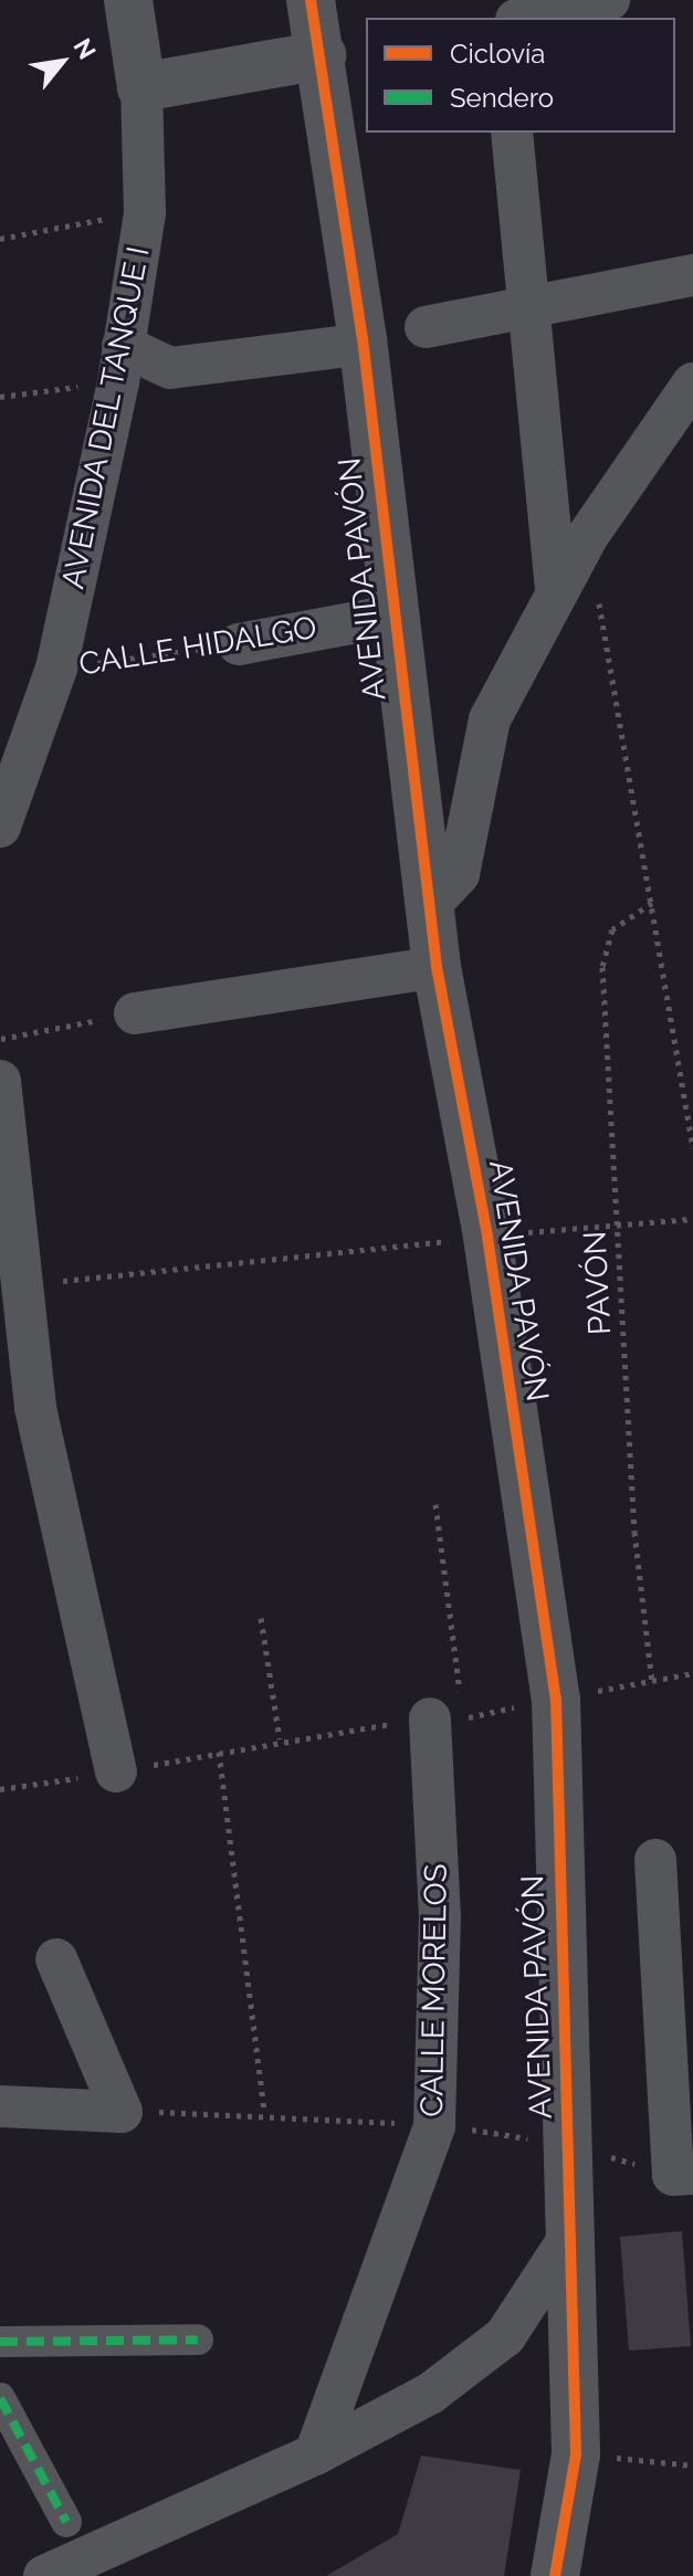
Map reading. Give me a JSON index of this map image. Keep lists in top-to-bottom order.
{
  "streets": {
    "street": [
      "AVENIDA DEL TANQUE I",
      "AVENIDA PAVÓN",
      "CALLE HIDALGO",
      "CALLE MORELOS"
    ],
    "path": ["PAVÓN"]
  },
  "crossings": [
    ["AVENIDA DEL TANQUE I", "CALLE HIDALGO"],
    ["AVENIDA PAVÓN", "CALLE HIDALGO"]
  ],
  "legend": ["Ciclovía", "Sendero"],
  "north": "top right"
}
